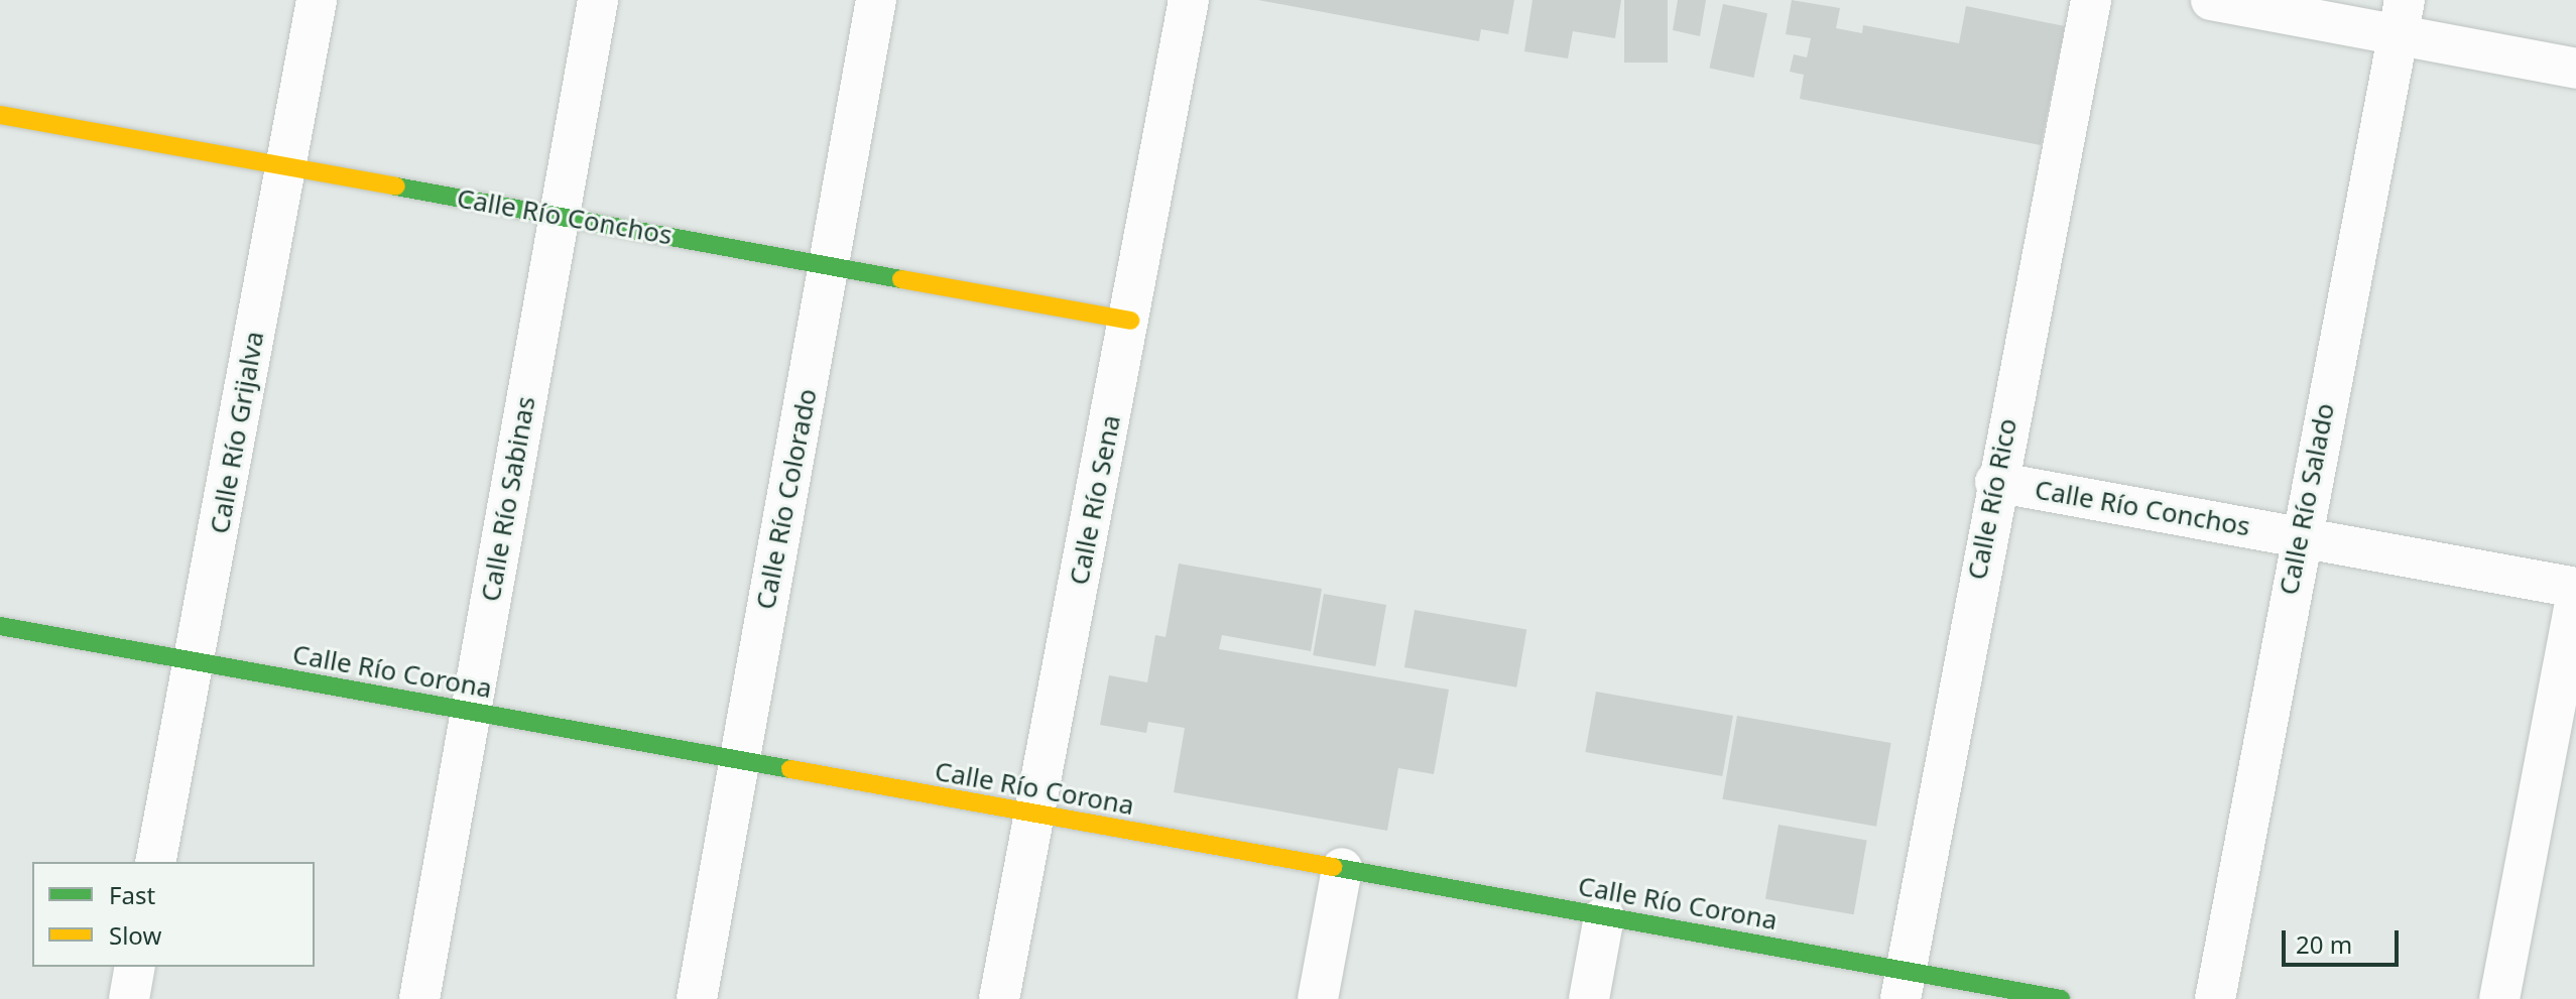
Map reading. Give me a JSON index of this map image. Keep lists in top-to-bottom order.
{
  "streets": {
    "street": [
      "Calle Río Conchos",
      "Calle Río Grijalva",
      "Calle Río Sabinas",
      "Calle Río Colorado",
      "Calle Río Rico",
      "Calle Río Salado",
      "Calle Río Sena",
      "Calle Río Corona"
    ]
  },
  "crossings": [
    ["Calle Río Conchos", "Calle Río Grijalva"],
    ["Calle Río Conchos", "Calle Río Sabinas"],
    ["Calle Río Conchos", "Calle Río Colorado"],
    ["Calle Río Conchos", "Calle Río Rico"],
    ["Calle Río Conchos", "Calle Río Salado"],
    ["Calle Río Conchos", "Calle Río Sena"],
    ["Calle Río Grijalva", "Calle Río Corona"],
    ["Calle Río Sabinas", "Calle Río Corona"],
    ["Calle Río Colorado", "Calle Río Corona"],
    ["Calle Río Rico", "Calle Río Corona"],
    ["Calle Río Sena", "Calle Río Corona"]
  ],
  "legend": ["Fast", "Slow"],
  "scale_bar": "20 m"
}
